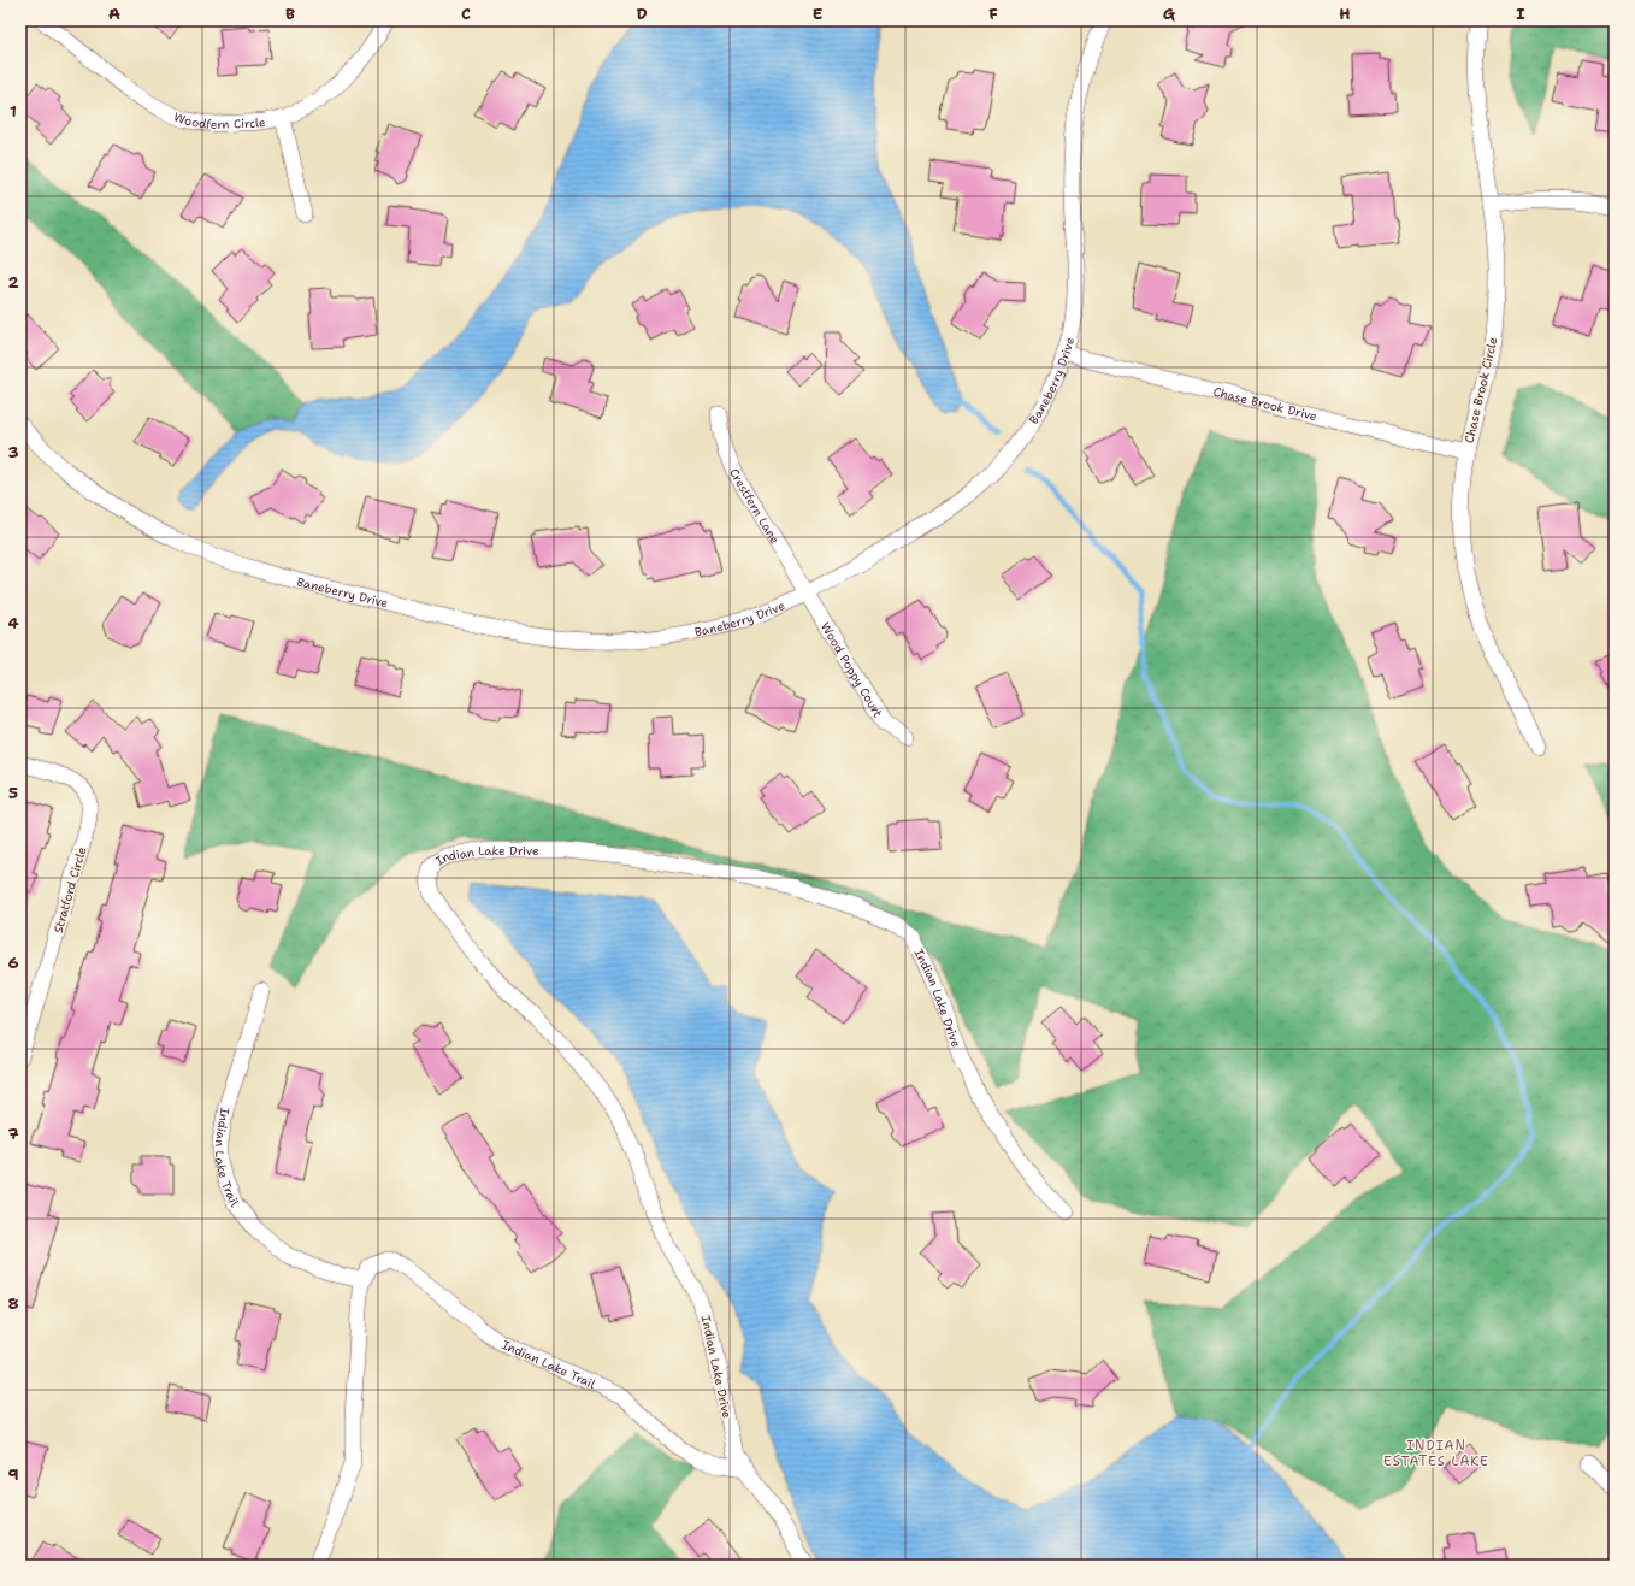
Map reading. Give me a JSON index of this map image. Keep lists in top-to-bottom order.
{
  "streets": {
    "street": [
      "Woodfern Circle",
      "Baneberry Drive",
      "Chase Brook Circle",
      "Chase Brook Drive",
      "Crestfern Lane",
      "Wood Poppy Court",
      "Indian Lake Drive",
      "Stratford Circle",
      "Indian Lake Trail"
    ]
  },
  "crossings": [
    ["Baneberry Drive", "Chase Brook Drive"],
    ["Baneberry Drive", "Crestfern Lane"],
    ["Baneberry Drive", "Wood Poppy Court"],
    ["Chase Brook Circle", "Chase Brook Drive"],
    ["Crestfern Lane", "Wood Poppy Court"],
    ["Indian Lake Drive", "Indian Lake Trail"]
  ],
  "districts": ["INDIAN ESTATES LAKE"],
  "grid": {
    "columns": [
      "A",
      "B",
      "C",
      "D",
      "E",
      "F",
      "G",
      "H",
      "I"
    ],
    "rows": [
      "1",
      "2",
      "3",
      "4",
      "5",
      "6",
      "7",
      "8",
      "9"
    ]
  }
}
